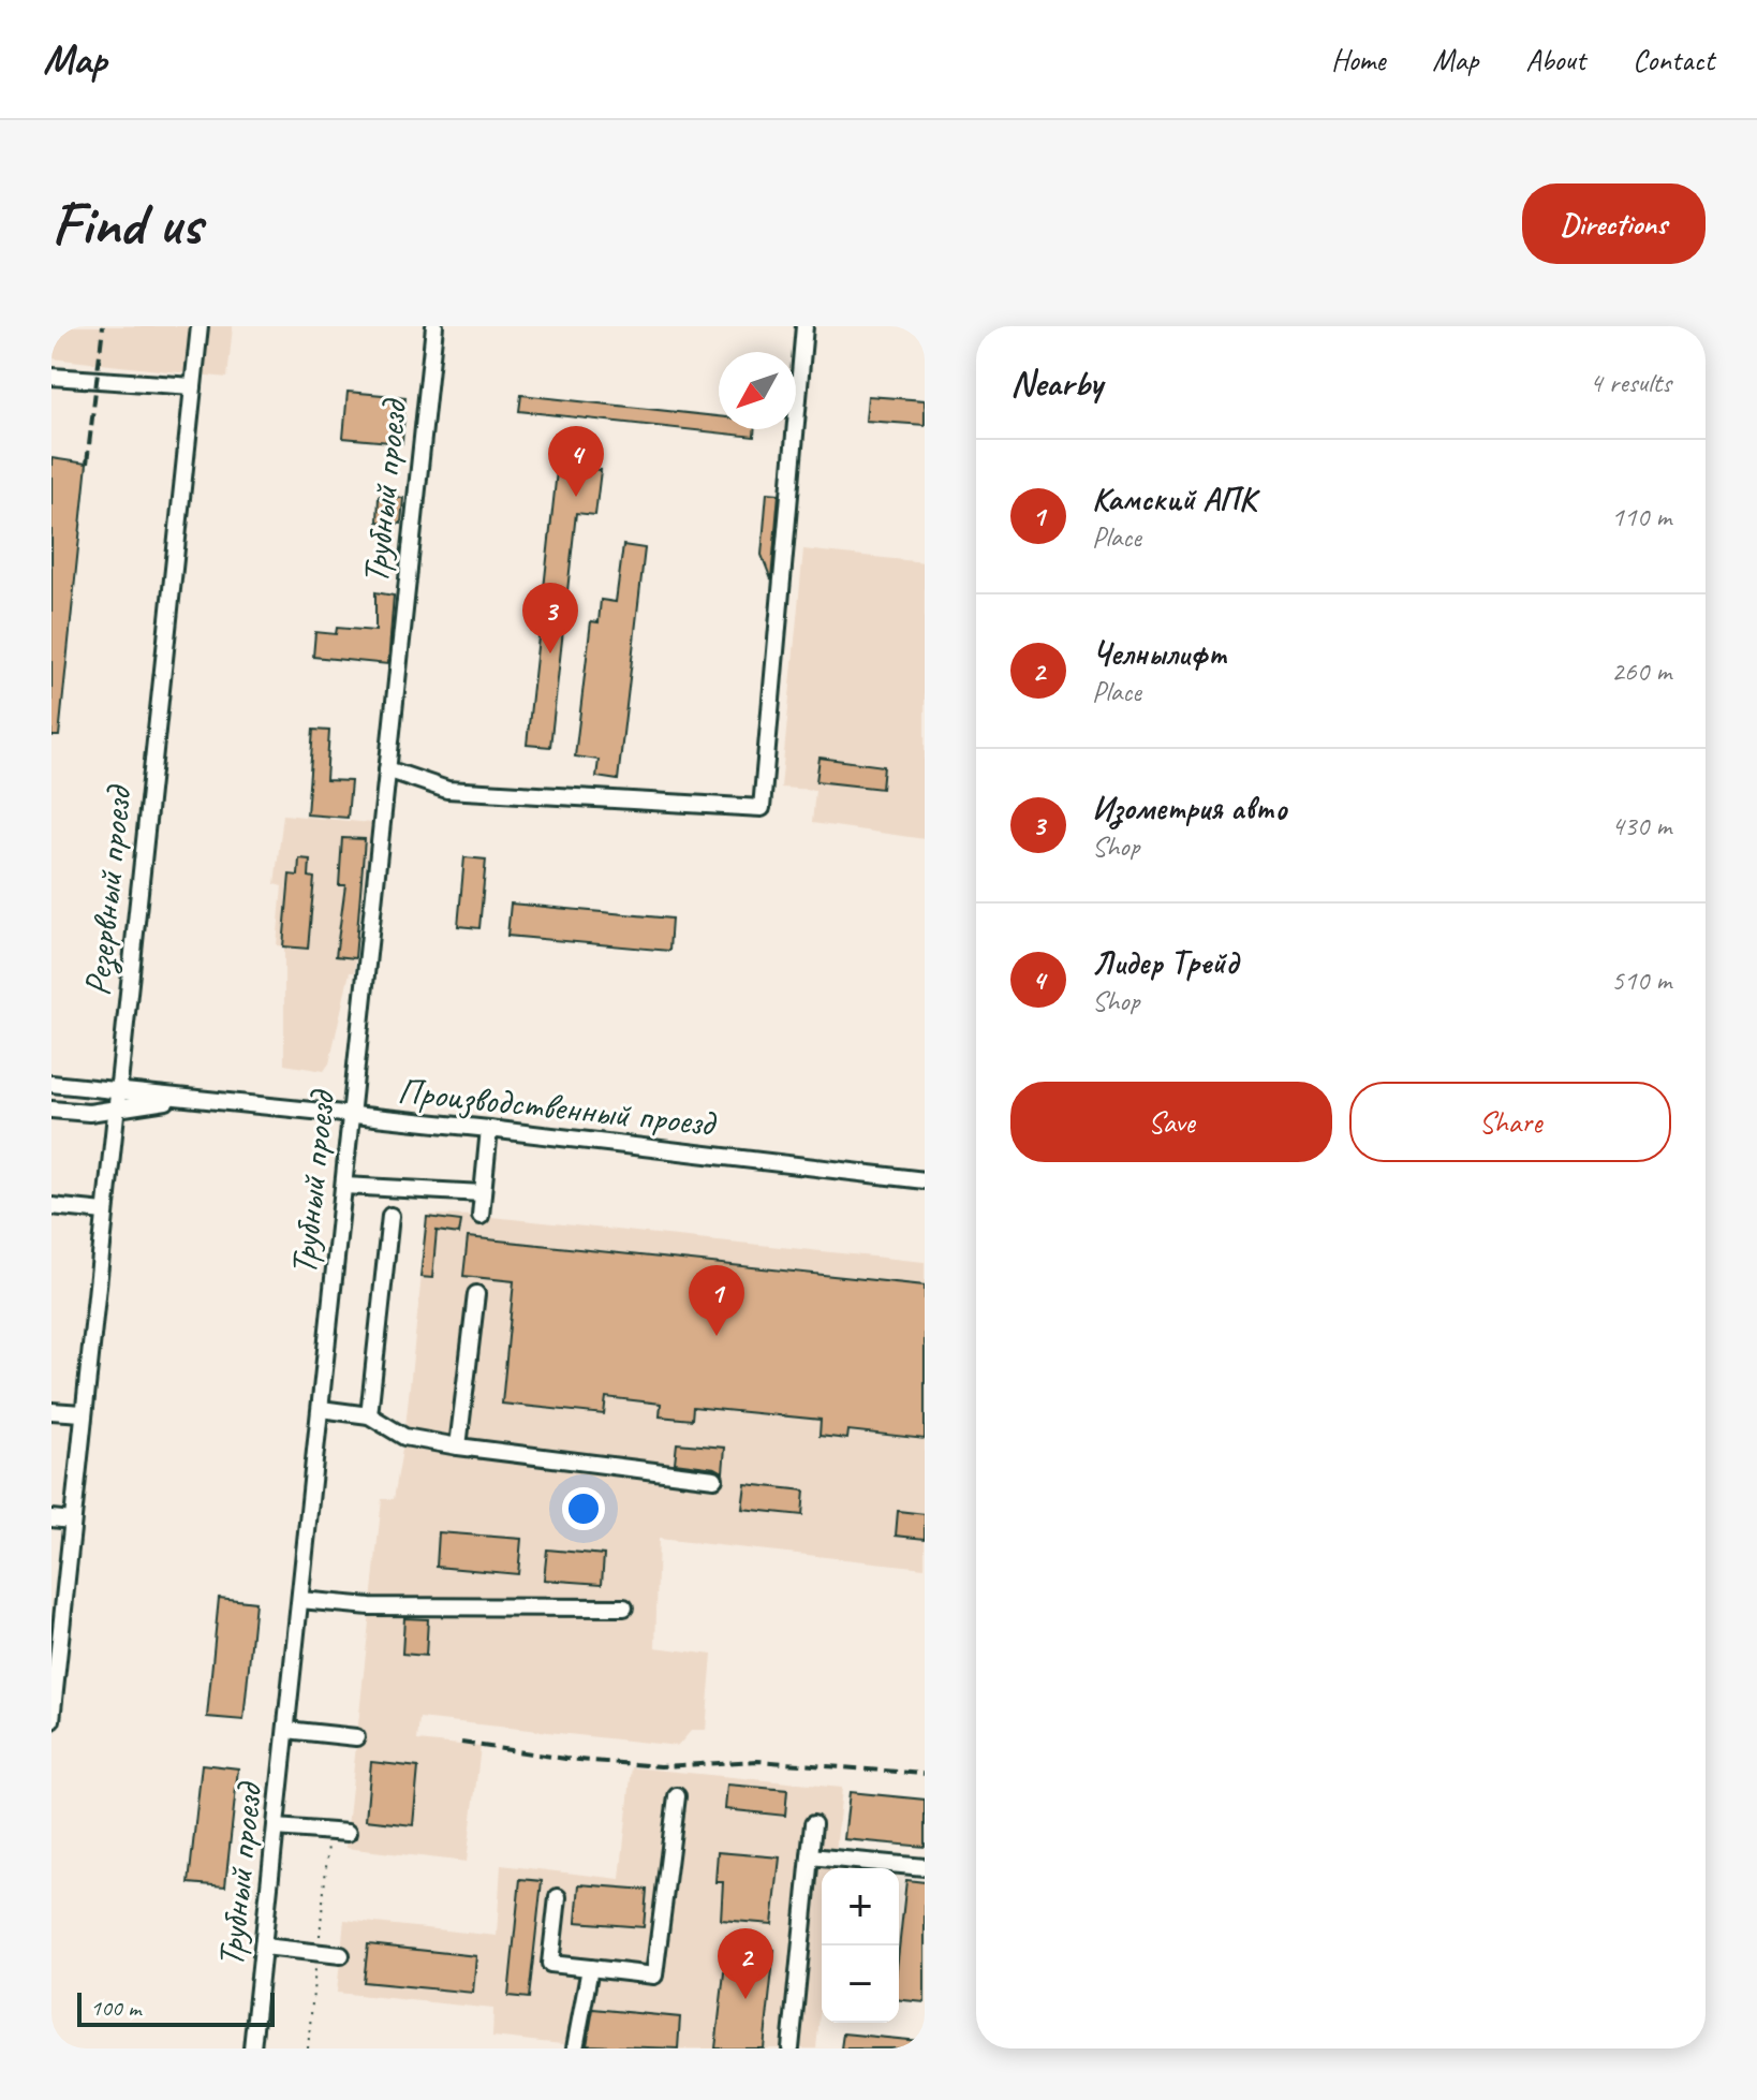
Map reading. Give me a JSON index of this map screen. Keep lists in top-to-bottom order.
{
  "streets": {
    "street": ["Трубный проезд", "Резервный проезд", "Производственный проезд"]
  },
  "crossings": [
    ["Трубный проезд", "Производственный проезд"],
    ["Резервный проезд", "Производственный проезд"]
  ],
  "scale_bar": "100 m",
  "north": "bottom left",
  "page": {
    "header": "Map",
    "nav": [
      "Home",
      "Map",
      "About",
      "Contact"
    ],
    "buttons": [
      "Directions",
      ["Save", "Share"]
    ],
    "title": "Find us",
    "heading": ["Nearby", "4 results"],
    "pins": [
      "4",
      "3",
      "1",
      "2"
    ],
    "list": [
      {
        "mark": "1",
        "name": "Камский АПК",
        "note": "Place",
        "value": "110 m"
      },
      {
        "mark": "2",
        "name": "Челнылифт",
        "note": "Place",
        "value": "260 m"
      },
      {
        "mark": "3",
        "name": "Изометрия авто",
        "note": "Shop",
        "value": "430 m"
      },
      {
        "mark": "4",
        "name": "Лидер Трейд",
        "note": "Shop",
        "value": "510 m"
      }
    ],
    "map_buttons": ["+", "−"],
    "scale": "100 m"
  }
}
